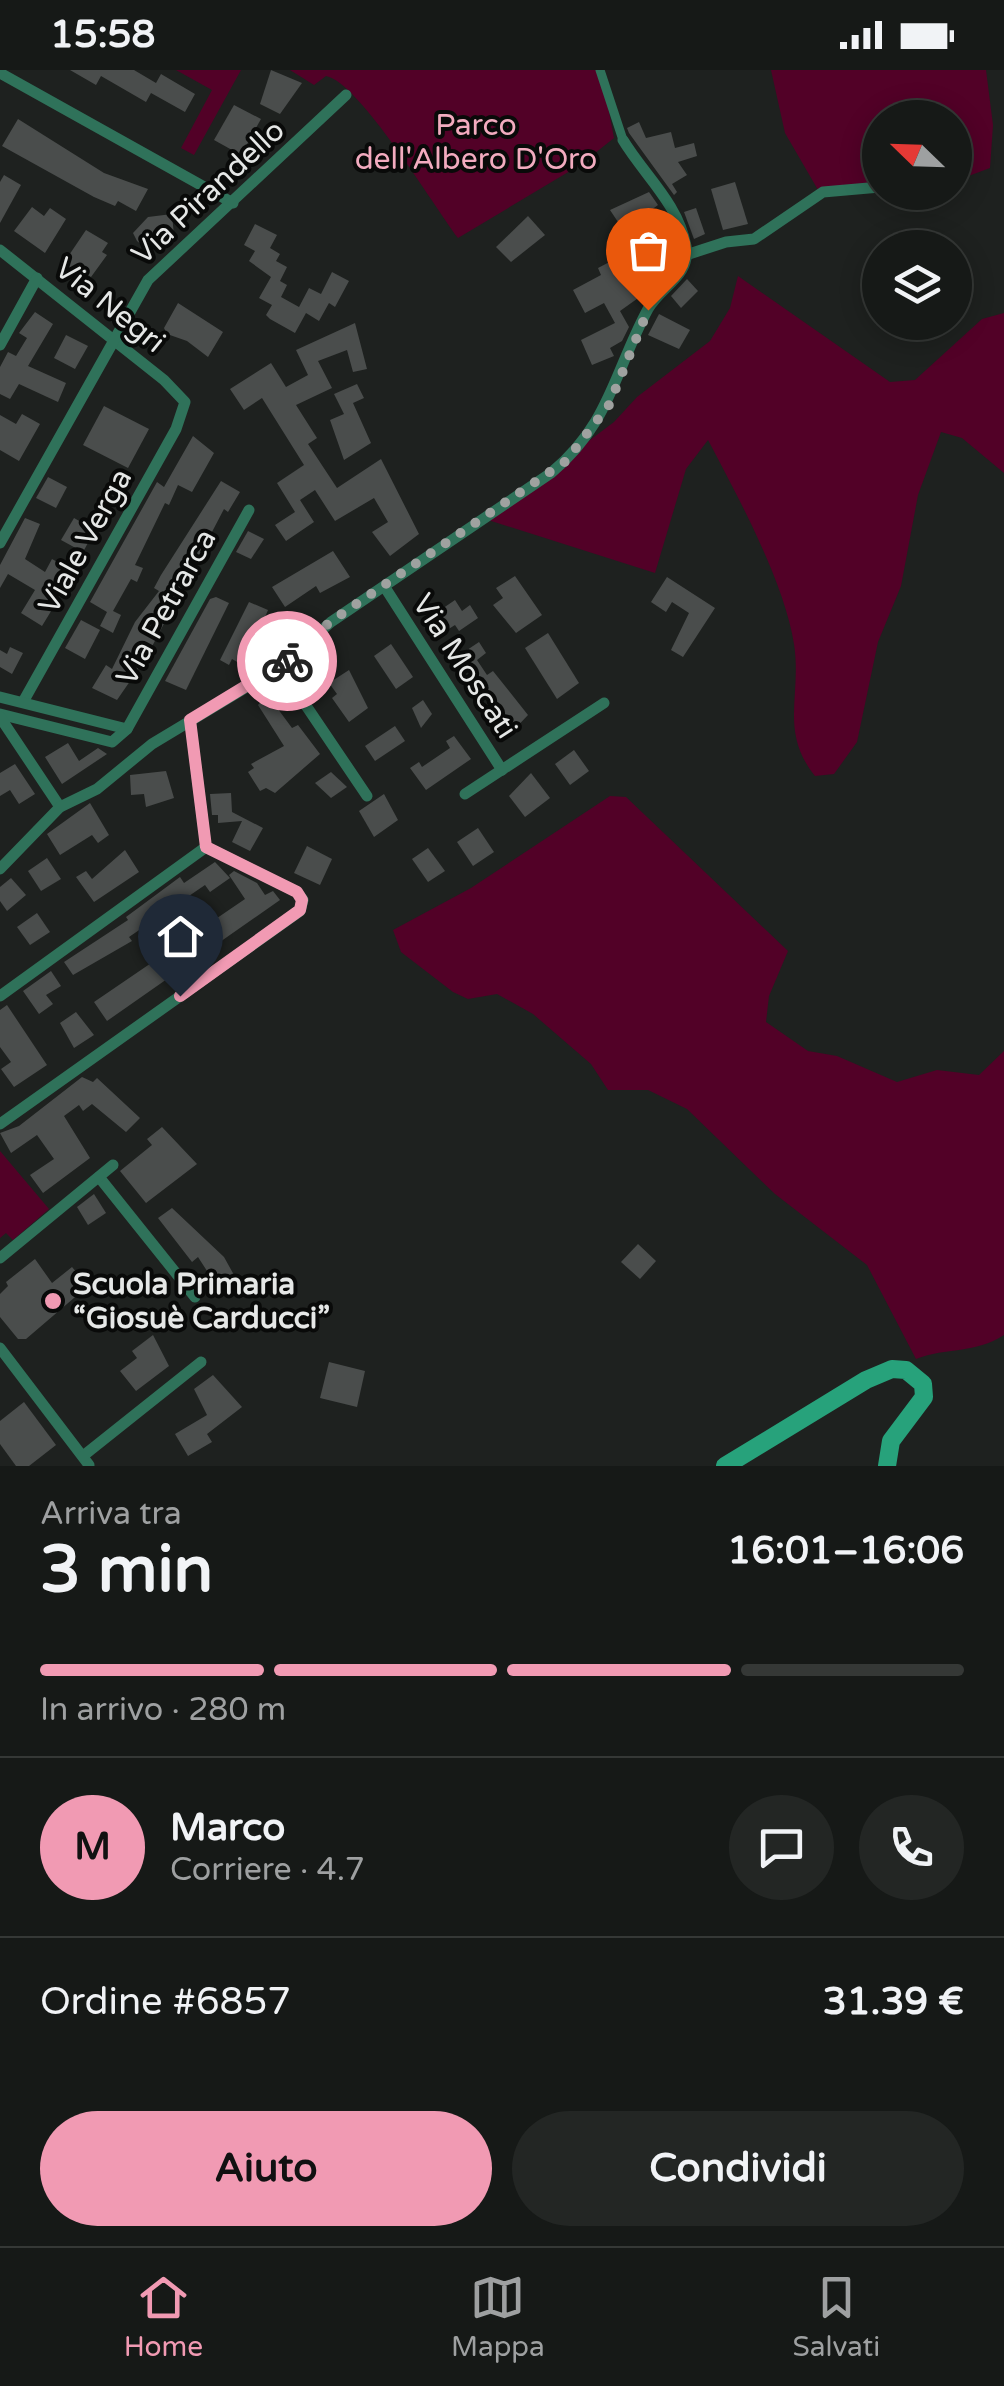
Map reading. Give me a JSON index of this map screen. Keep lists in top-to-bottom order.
{
  "streets": {
    "street": [
      "Via Pirandello",
      "Via Negri",
      "Viale Verga",
      "Via Petrarca",
      "Via Moscati"
    ]
  },
  "crossings": [
    ["Via Pirandello", "Via Negri"],
    ["Via Negri", "Viale Verga"]
  ],
  "parks": ["Parco dell'Albero D'Oro"],
  "places": ["Scuola Primaria “Giosuè Carducci”"],
  "north": "top left",
  "page": {
    "status": "15:58",
    "heading": ["3 min", "Arriva tra", "16:01–16:06"],
    "panel": [
      "Marco",
      "Corriere · 4.7",
      "Ordine #6857",
      "31.39 €"
    ],
    "bar": "In arrivo · 280 m",
    "round": "M",
    "buttons": ["Aiuto", "Condividi"],
    "tabs": ["Home", "Mappa", "Salvati"]
  }
}
